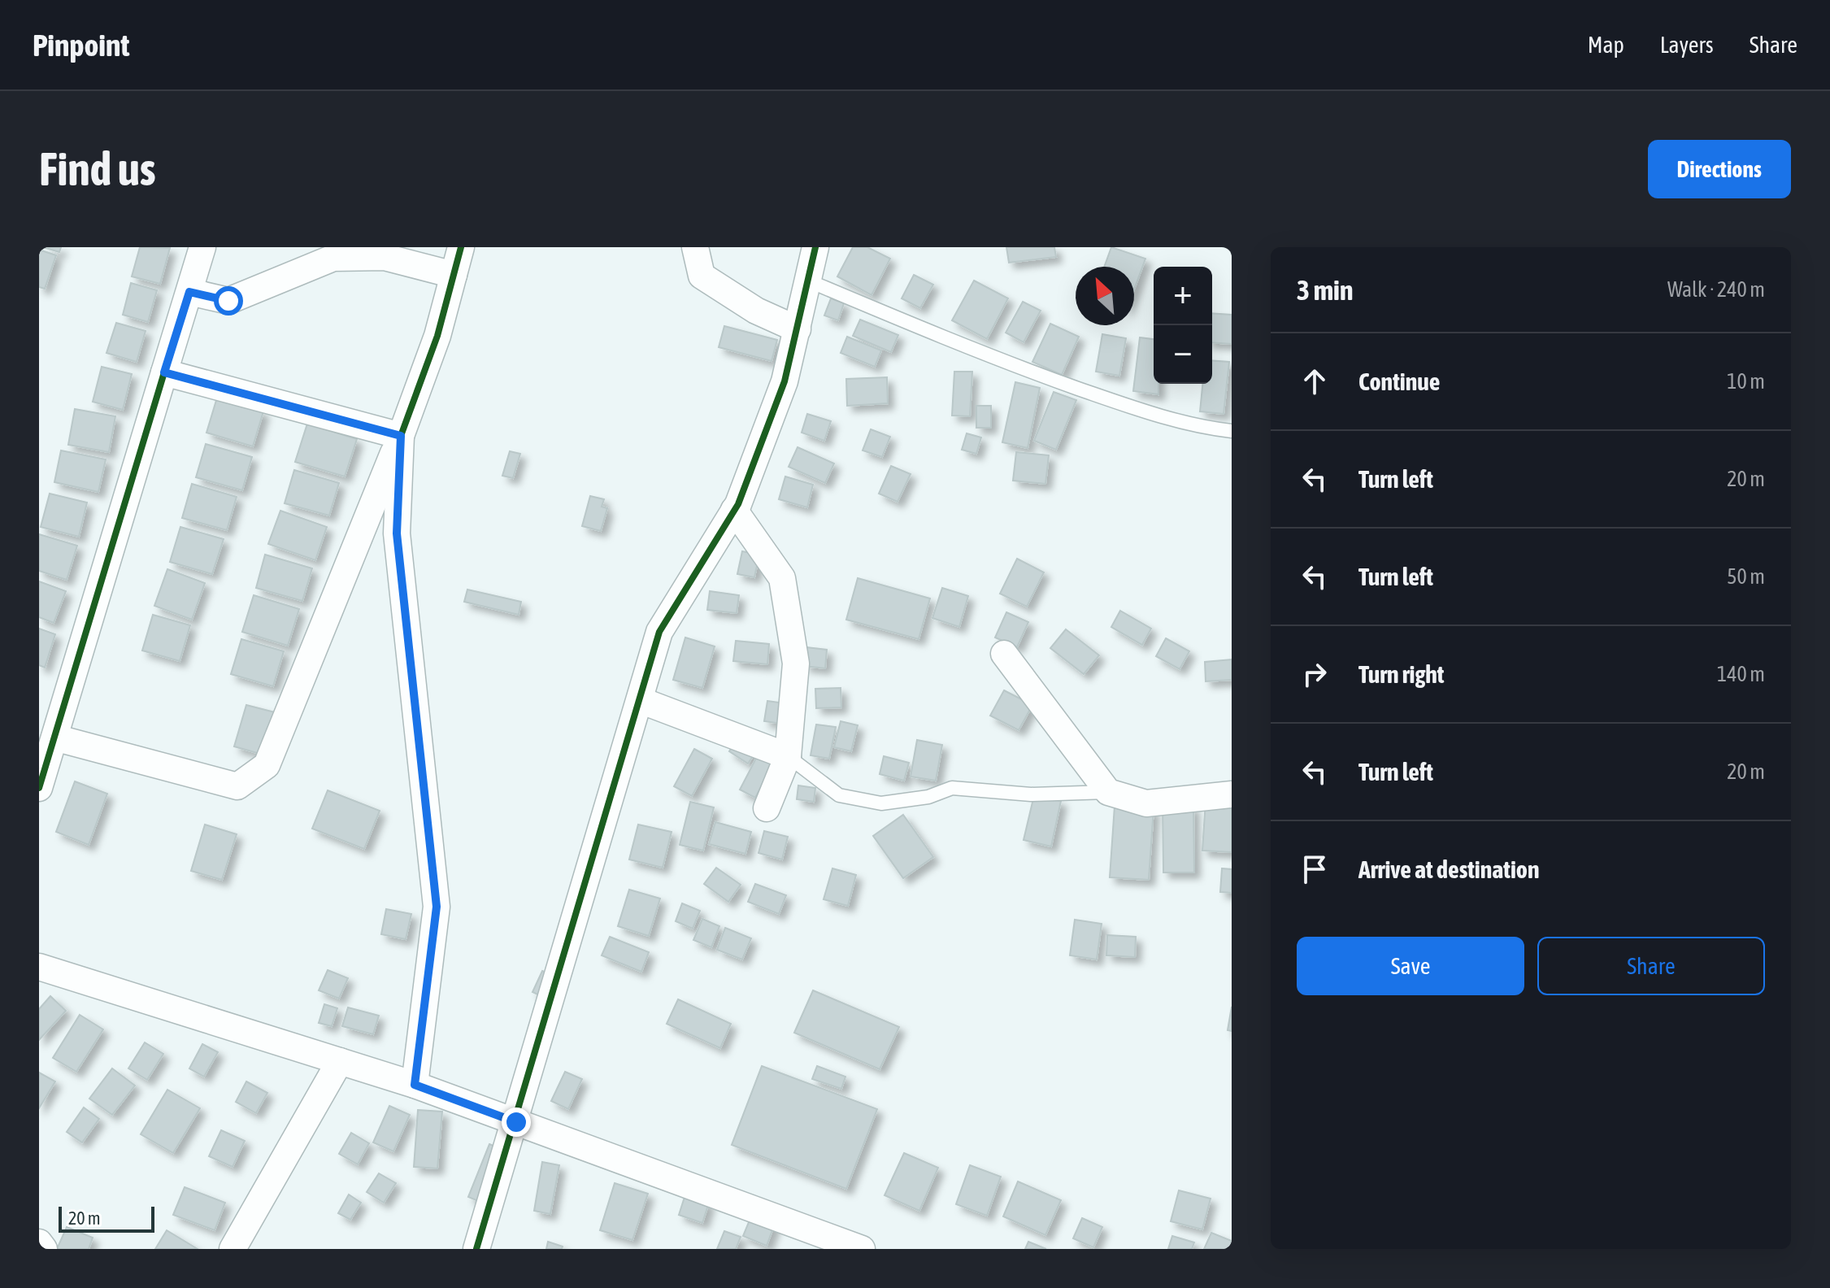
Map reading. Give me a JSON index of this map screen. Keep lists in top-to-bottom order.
{
  "scale_bar": "20 m",
  "north": "top left",
  "page": {
    "header": "Pinpoint",
    "nav": ["Map", "Layers", "Share"],
    "buttons": [
      "Directions",
      ["Save", "Share"]
    ],
    "title": "Find us",
    "heading": ["3 min", "Walk · 240 m"],
    "map_buttons": ["+", "−"],
    "list": [
      ["Continue", "10 m"],
      ["Turn left", "20 m"],
      ["Turn left", "50 m"],
      ["Turn right", "140 m"],
      ["Turn left", "20 m"],
      "Arrive at destination"
    ],
    "scale": "20 m"
  }
}
